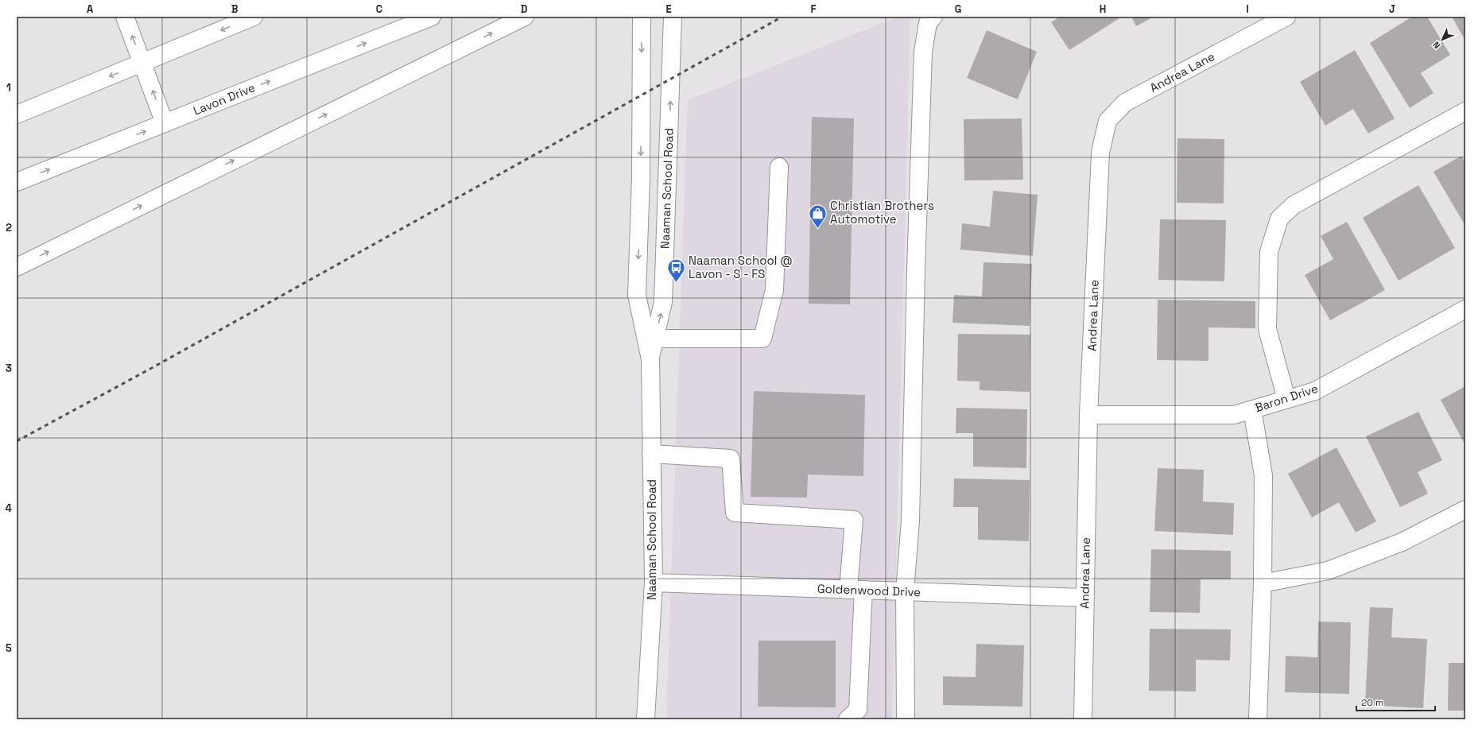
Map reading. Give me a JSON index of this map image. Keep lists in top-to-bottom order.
{
  "streets": {
    "main road": [
      "Andrea Lane",
      "Lavon Drive",
      "Naaman School Road",
      "Baron Drive",
      "Goldenwood Drive"
    ]
  },
  "crossings": [
    ["Andrea Lane", "Baron Drive"],
    ["Andrea Lane", "Goldenwood Drive"],
    ["Naaman School Road", "Goldenwood Drive"]
  ],
  "places": {
    "shop": ["Christian Brothers Automotive"],
    "bus stop": ["Naaman School @ Lavon - S - FS"]
  },
  "scale_bar": "20 m",
  "north": "bottom left",
  "grid": {
    "columns": [
      "A",
      "B",
      "C",
      "D",
      "E",
      "F",
      "G",
      "H",
      "I",
      "J"
    ],
    "rows": [
      "1",
      "2",
      "3",
      "4",
      "5"
    ]
  }
}
